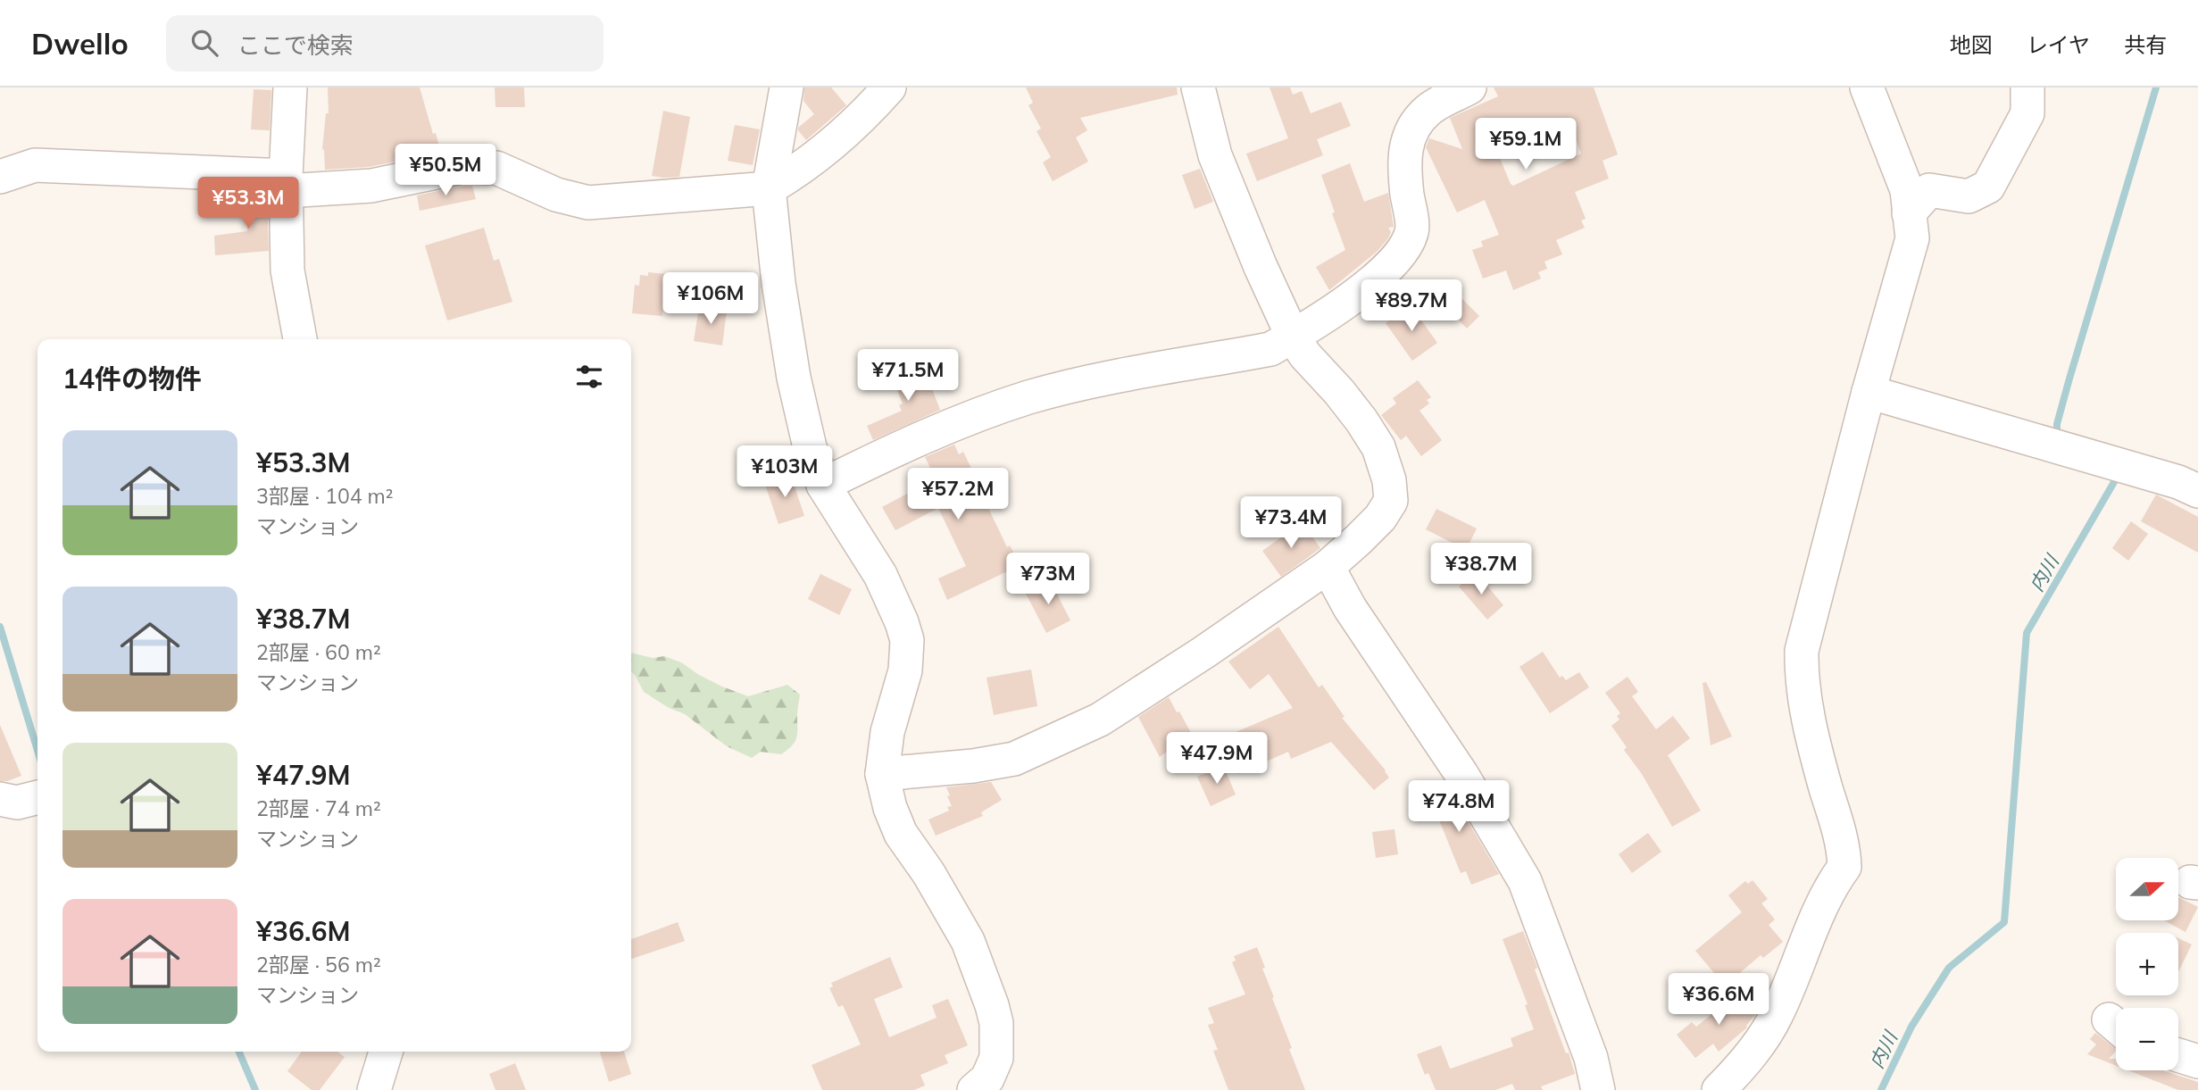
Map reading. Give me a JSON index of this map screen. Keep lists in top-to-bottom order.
{
  "water": ["内川"],
  "north": "right",
  "page": {
    "header": "Dwello",
    "search": "ここで検索",
    "nav": ["地図", "レイヤ", "共有"],
    "price": [
      "¥59.1M",
      "¥50.5M",
      "¥53.3M",
      "¥106M",
      "¥89.7M",
      "¥71.5M",
      "¥103M",
      "¥57.2M",
      "¥73.4M",
      "¥38.7M",
      "¥73M",
      "¥47.9M",
      "¥74.8M",
      "¥36.6M"
    ],
    "heading": "14件の物件",
    "list": [
      {
        "name": "¥53.3M",
        "note": "3部屋 · 104 m² · マンション"
      },
      {
        "name": "¥38.7M",
        "note": "2部屋 · 60 m² · マンション"
      },
      {
        "name": "¥47.9M",
        "note": "2部屋 · 74 m² · マンション"
      },
      {
        "name": "¥36.6M",
        "note": "2部屋 · 56 m² · マンション"
      }
    ],
    "map_buttons": ["+", "−"]
  }
}
